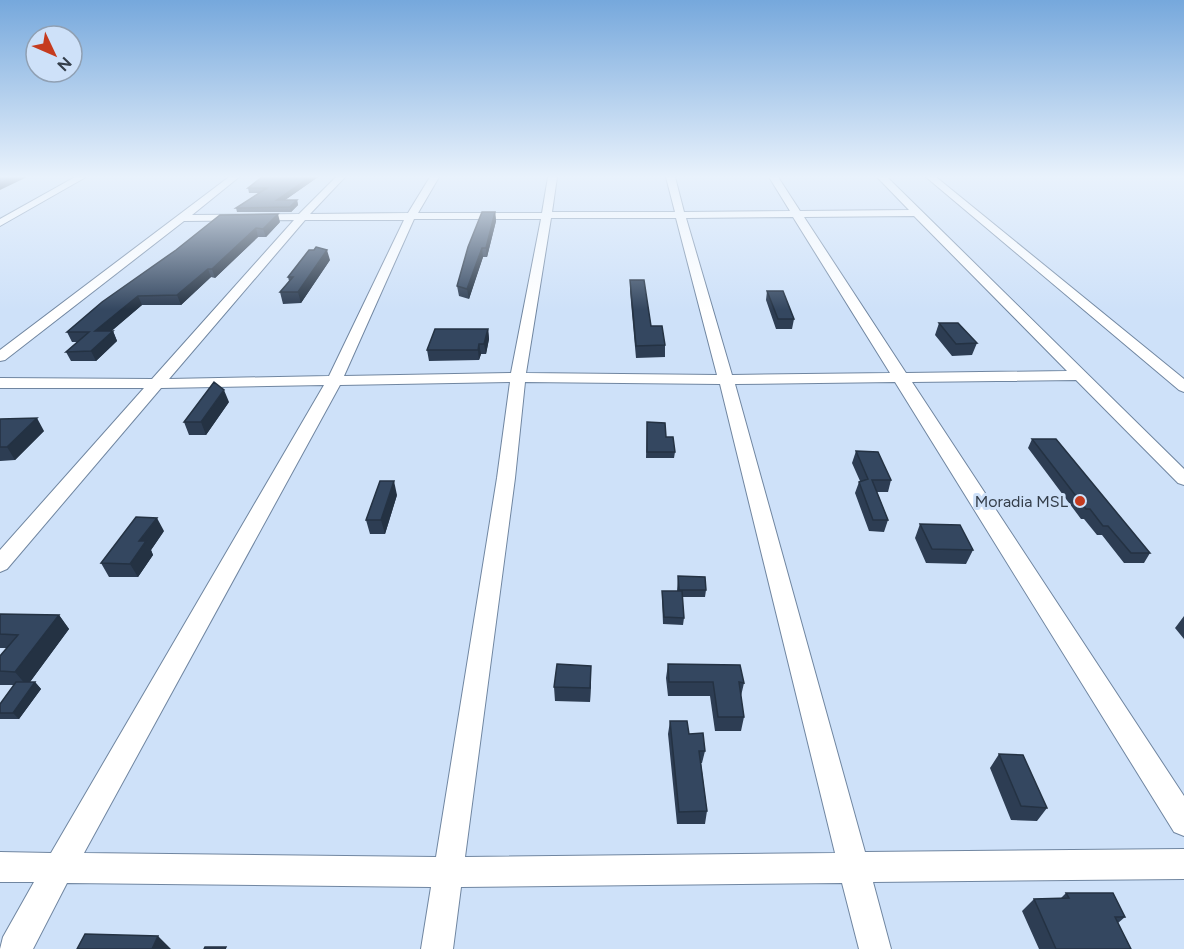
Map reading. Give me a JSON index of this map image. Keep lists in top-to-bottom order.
{
  "places": ["Moradia MSL"],
  "north": "bottom right"
}
